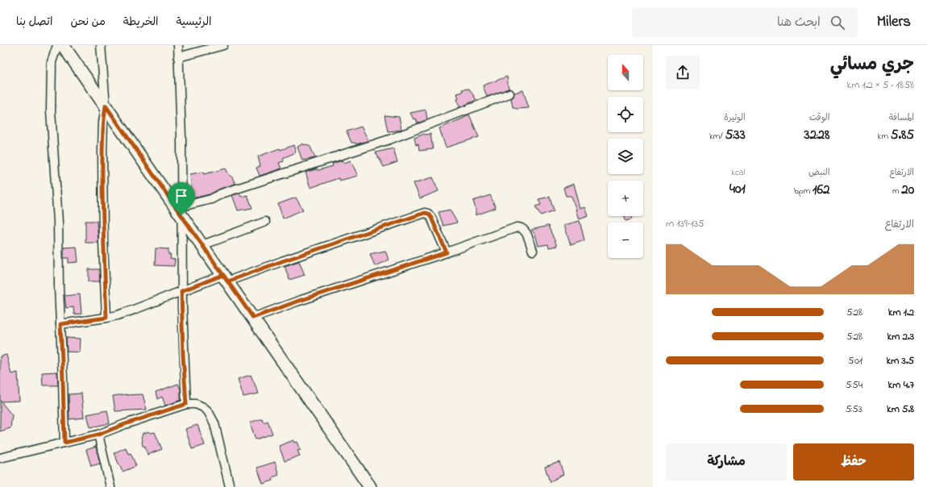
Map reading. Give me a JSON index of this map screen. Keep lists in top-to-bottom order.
{
  "north": "top",
  "page": {
    "header": "Milers",
    "search": "ابحث هنا",
    "nav": [
      "الرئيسية",
      "الخريطة",
      "من نحن",
      "اتصل بنا"
    ],
    "heading": ["جري مسائي", "18:58 · 5 × 1.2 km"],
    "map_buttons": ["+", "−"],
    "stats": [
      ["المسافة", "5.85 km"],
      ["الوقت", "32:28"],
      ["الوتيرة", "5:33 /km"],
      ["الارتفاع", "20 m"],
      ["النبض", "162 bpm"],
      ["kcal", "401"]
    ],
    "chart": ["الارتفاع", "135–139 m"],
    "list": [
      {
        "name": "1.2 km",
        "note": "5:28"
      },
      {
        "name": "2.3 km",
        "note": "5:28"
      },
      {
        "name": "3.5 km",
        "note": "5:01"
      },
      {
        "name": "4.7 km",
        "note": "5:54"
      },
      {
        "name": "5.8 km",
        "note": "5:53"
      }
    ],
    "buttons": ["حفظ", "مشاركة"]
  }
}
